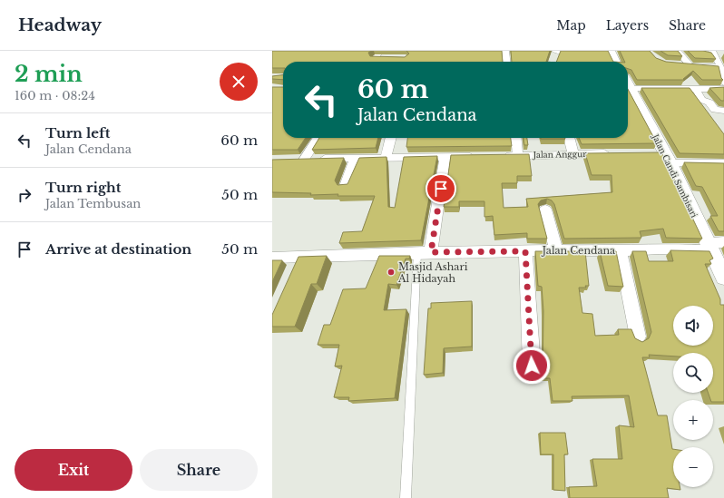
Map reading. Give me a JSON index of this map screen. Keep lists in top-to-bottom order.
{
  "streets": {
    "street": ["Jalan Anggur", "Jalan Candi Sambisari", "Jalan Cendana"]
  },
  "crossings": [
    ["Jalan Candi Sambisari", "Jalan Cendana"]
  ],
  "places": ["Masjid Ashari Al Hidayah"],
  "page": {
    "header": "Headway",
    "nav": ["Map", "Layers", "Share"],
    "heading": ["2 min", "160 m · 08:24"],
    "turn": ["60 m", "Jalan Cendana"],
    "list": [
      {
        "name": "Turn left",
        "note": "Jalan Cendana",
        "value": "60 m"
      },
      {
        "name": "Turn right",
        "note": "Jalan Tembusan",
        "value": "50 m"
      },
      {
        "name": "Arrive at destination",
        "value": "50 m"
      }
    ],
    "map_buttons": ["+", "−"],
    "buttons": ["Exit", "Share"]
  }
}
